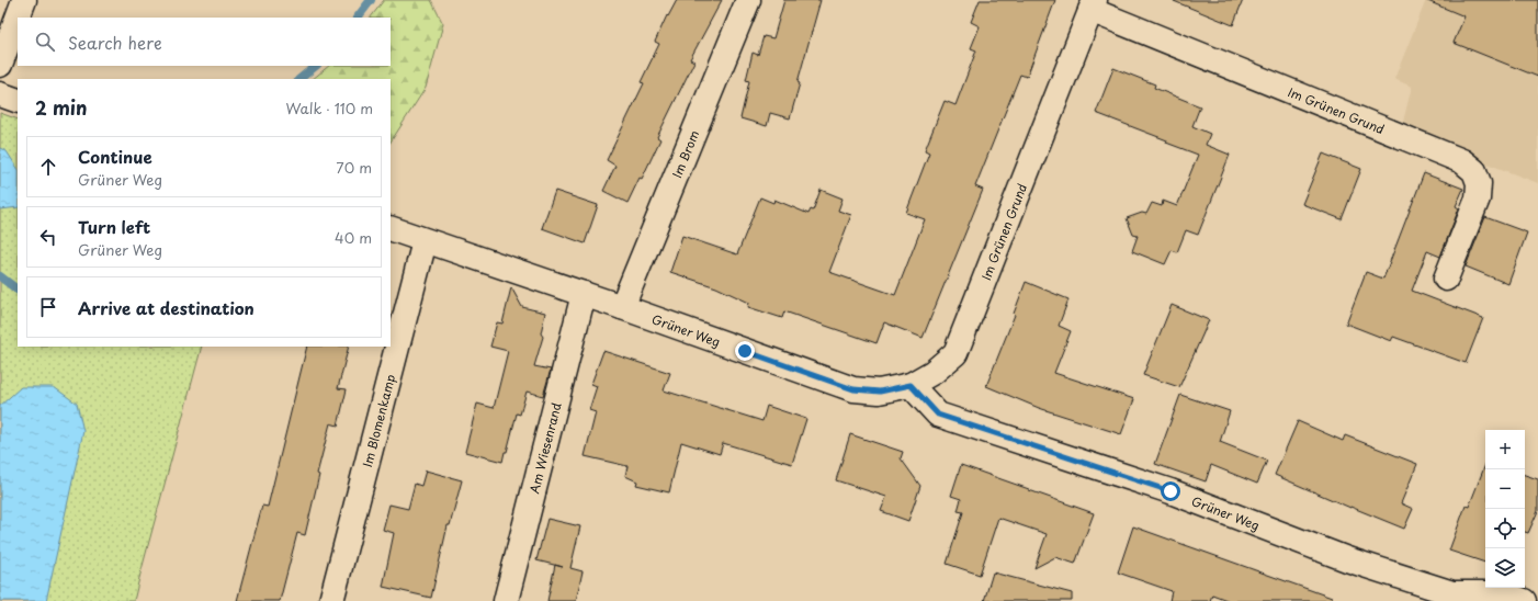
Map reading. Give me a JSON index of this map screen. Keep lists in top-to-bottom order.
{
  "streets": {
    "street": [
      "Im Grünen Grund",
      "Im Brom",
      "Grüner Weg",
      "Im Blomenkamp",
      "Am Wiesenrand"
    ]
  },
  "crossings": [
    ["Im Grünen Grund", "Grüner Weg"],
    ["Im Brom", "Grüner Weg"],
    ["Grüner Weg", "Im Blomenkamp"],
    ["Grüner Weg", "Am Wiesenrand"]
  ],
  "page": {
    "search": "Search here",
    "heading": ["2 min", "Walk · 110 m"],
    "list": [
      ["Continue", "Grüner Weg", "70 m"],
      ["Turn left", "Grüner Weg", "40 m"],
      "Arrive at destination"
    ],
    "map_buttons": ["+", "−"]
  }
}
